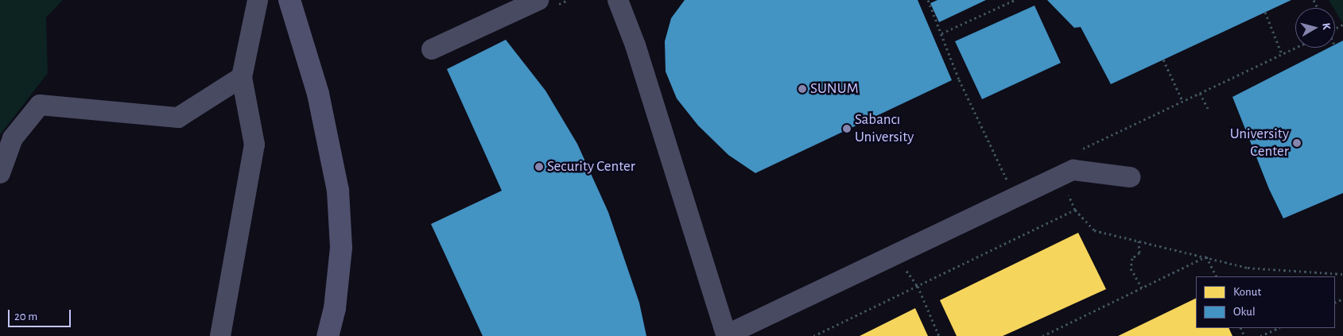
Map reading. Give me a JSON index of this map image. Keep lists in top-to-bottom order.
{
  "places": [
    "SUNUM",
    "Sabancı University",
    "University Center",
    "Security Center"
  ],
  "legend": ["Konut", "Okul"],
  "scale_bar": "20 m",
  "north": "right"
}
